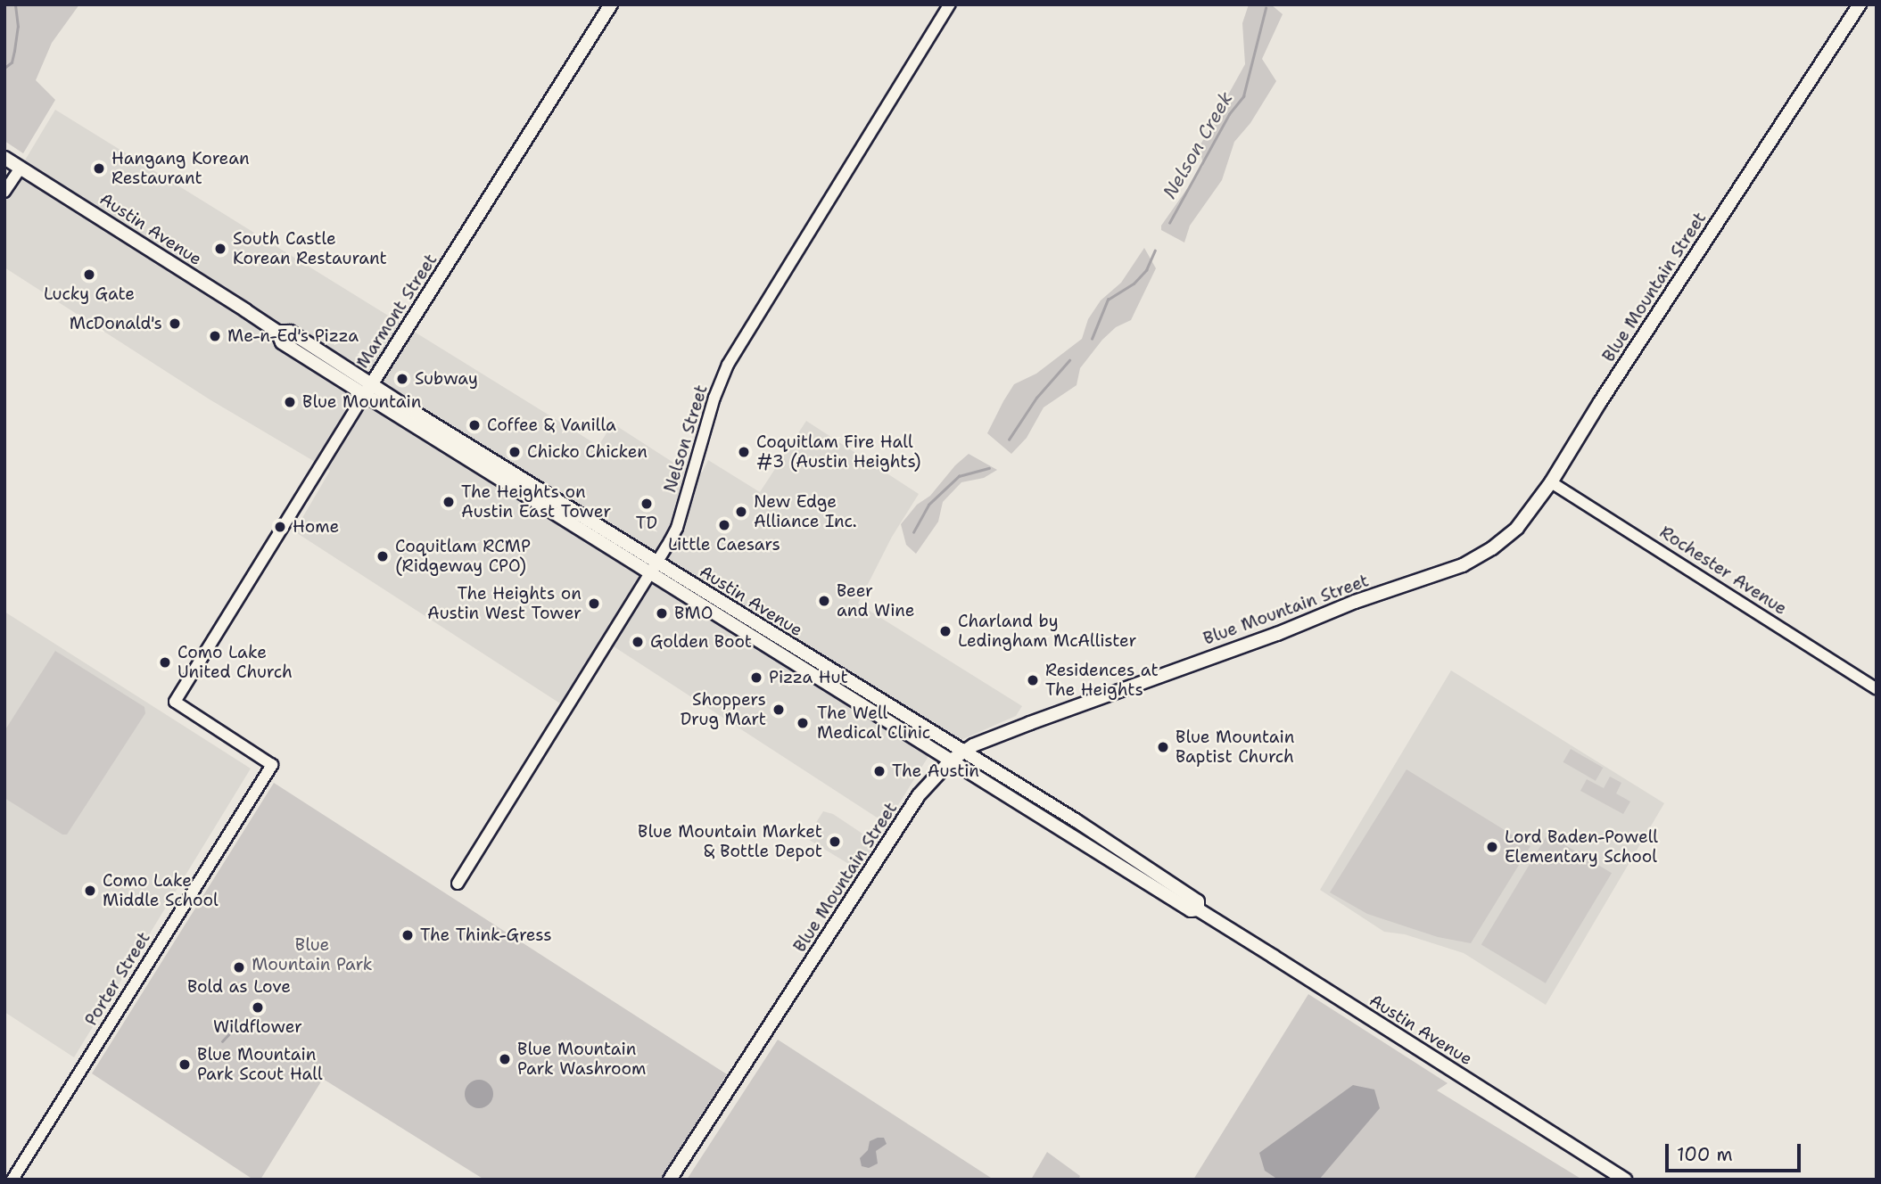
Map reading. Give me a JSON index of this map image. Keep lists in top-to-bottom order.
{
  "streets": {
    "main road": ["Austin Avenue", "Blue Mountain Street", "Marmont Street"],
    "street": ["Nelson Street", "Rochester Avenue", "Porter Street"]
  },
  "crossings": [
    ["Austin Avenue", "Blue Mountain Street"],
    ["Austin Avenue", "Marmont Street"],
    ["Austin Avenue", "Nelson Street"],
    ["Blue Mountain Street", "Rochester Avenue"],
    ["Marmont Street", "Porter Street"]
  ],
  "water": ["Nelson Creek"],
  "parks": ["Blue Mountain Park"],
  "places": [
    "Hangang Korean Restaurant",
    "South Castle Korean Restaurant",
    "Lucky Gate",
    "McDonald's",
    "Me-n-Ed's Pizza",
    "Subway",
    "Blue Mountain",
    "Coffee & Vanilla",
    "Chicko Chicken",
    "Coquitlam Fire Hall #3 (Austin Heights)",
    "The Heights on Austin East Tower",
    "TD",
    "New Edge Alliance Inc.",
    "Little Caesars",
    "Home",
    "Coquitlam RCMP (Ridgeway CPO)",
    "Beer and Wine",
    "The Heights on Austin West Tower",
    "BMO",
    "Charland by Ledingham McAllister",
    "Golden Boot",
    "Como Lake United Church",
    "Pizza Hut",
    "Residences at The Heights",
    "Shoppers Drug Mart",
    "The Well Medical Clinic",
    "Blue Mountain Baptist Church",
    "The Austin",
    "Blue Mountain Market & Bottle Depot",
    "Lord Baden-Powell Elementary School",
    "Como Lake Middle School",
    "The Think-Gress",
    "Bold as Love",
    "Wildflower",
    "Blue Mountain Park Washroom",
    "Blue Mountain Park Scout Hall"
  ],
  "scale_bar": "100 m"
}
